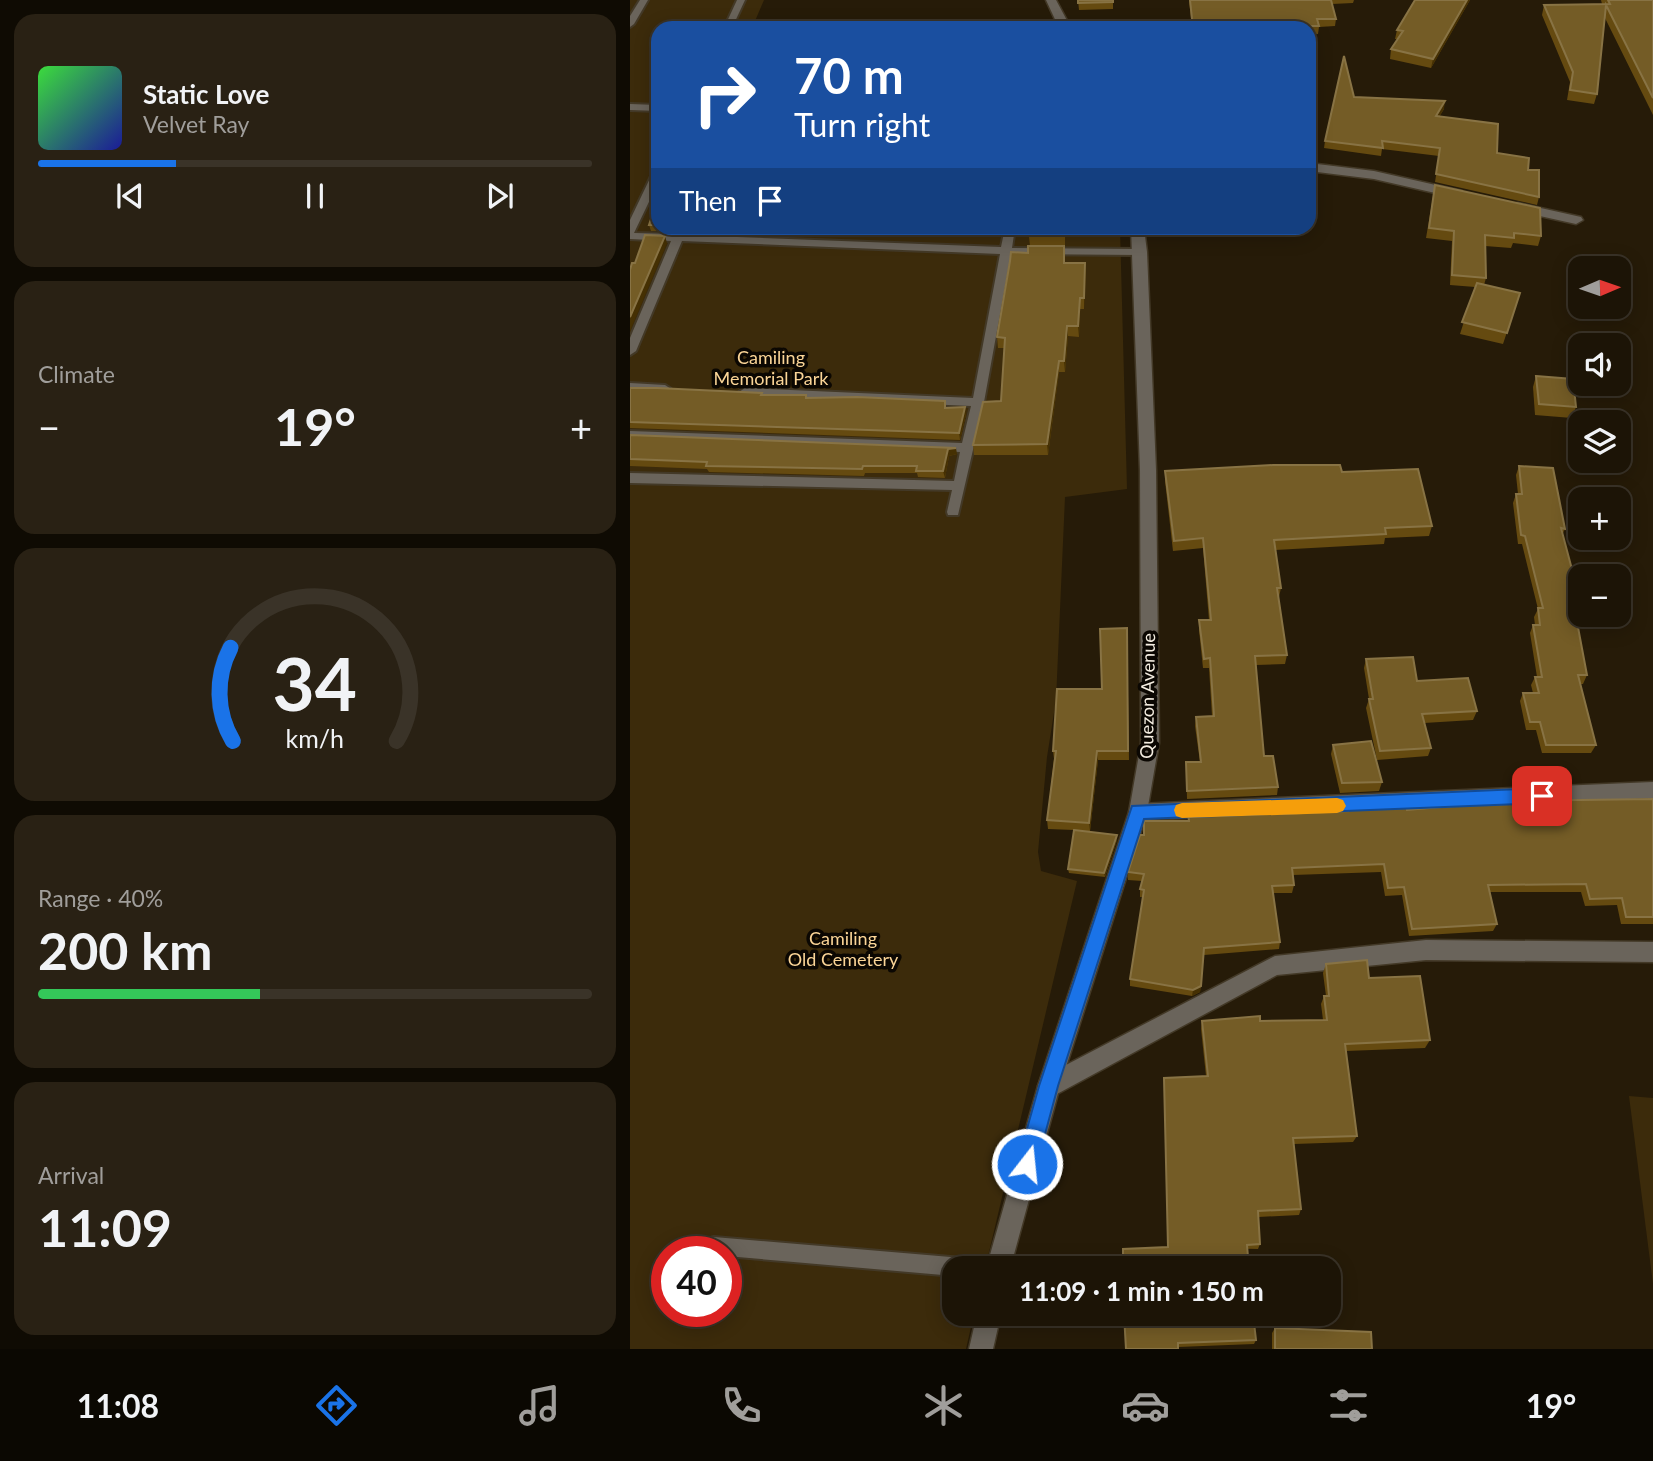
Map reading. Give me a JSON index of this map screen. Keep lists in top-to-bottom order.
{
  "streets": {
    "street": ["Quezon Avenue"]
  },
  "parks": ["Camiling Memorial Park", "Camiling Old Cemetery"],
  "north": "right",
  "page": {
    "turn": ["70 m", "Turn right"],
    "song": ["Static Love", "Velvet Ray"],
    "then": "Then",
    "map_buttons": ["+", "−"],
    "tile": [
      "Climate",
      ["Range · 40%", "200 km"],
      ["Arrival", "11:09"]
    ],
    "heat": ["−", "19°", "+"],
    "limit": "40",
    "trip": "11:09 · 1 min · 150 m",
    "tabs": ["11:08", "19°"],
    "gauge": ["34", "km/h"]
  }
}
